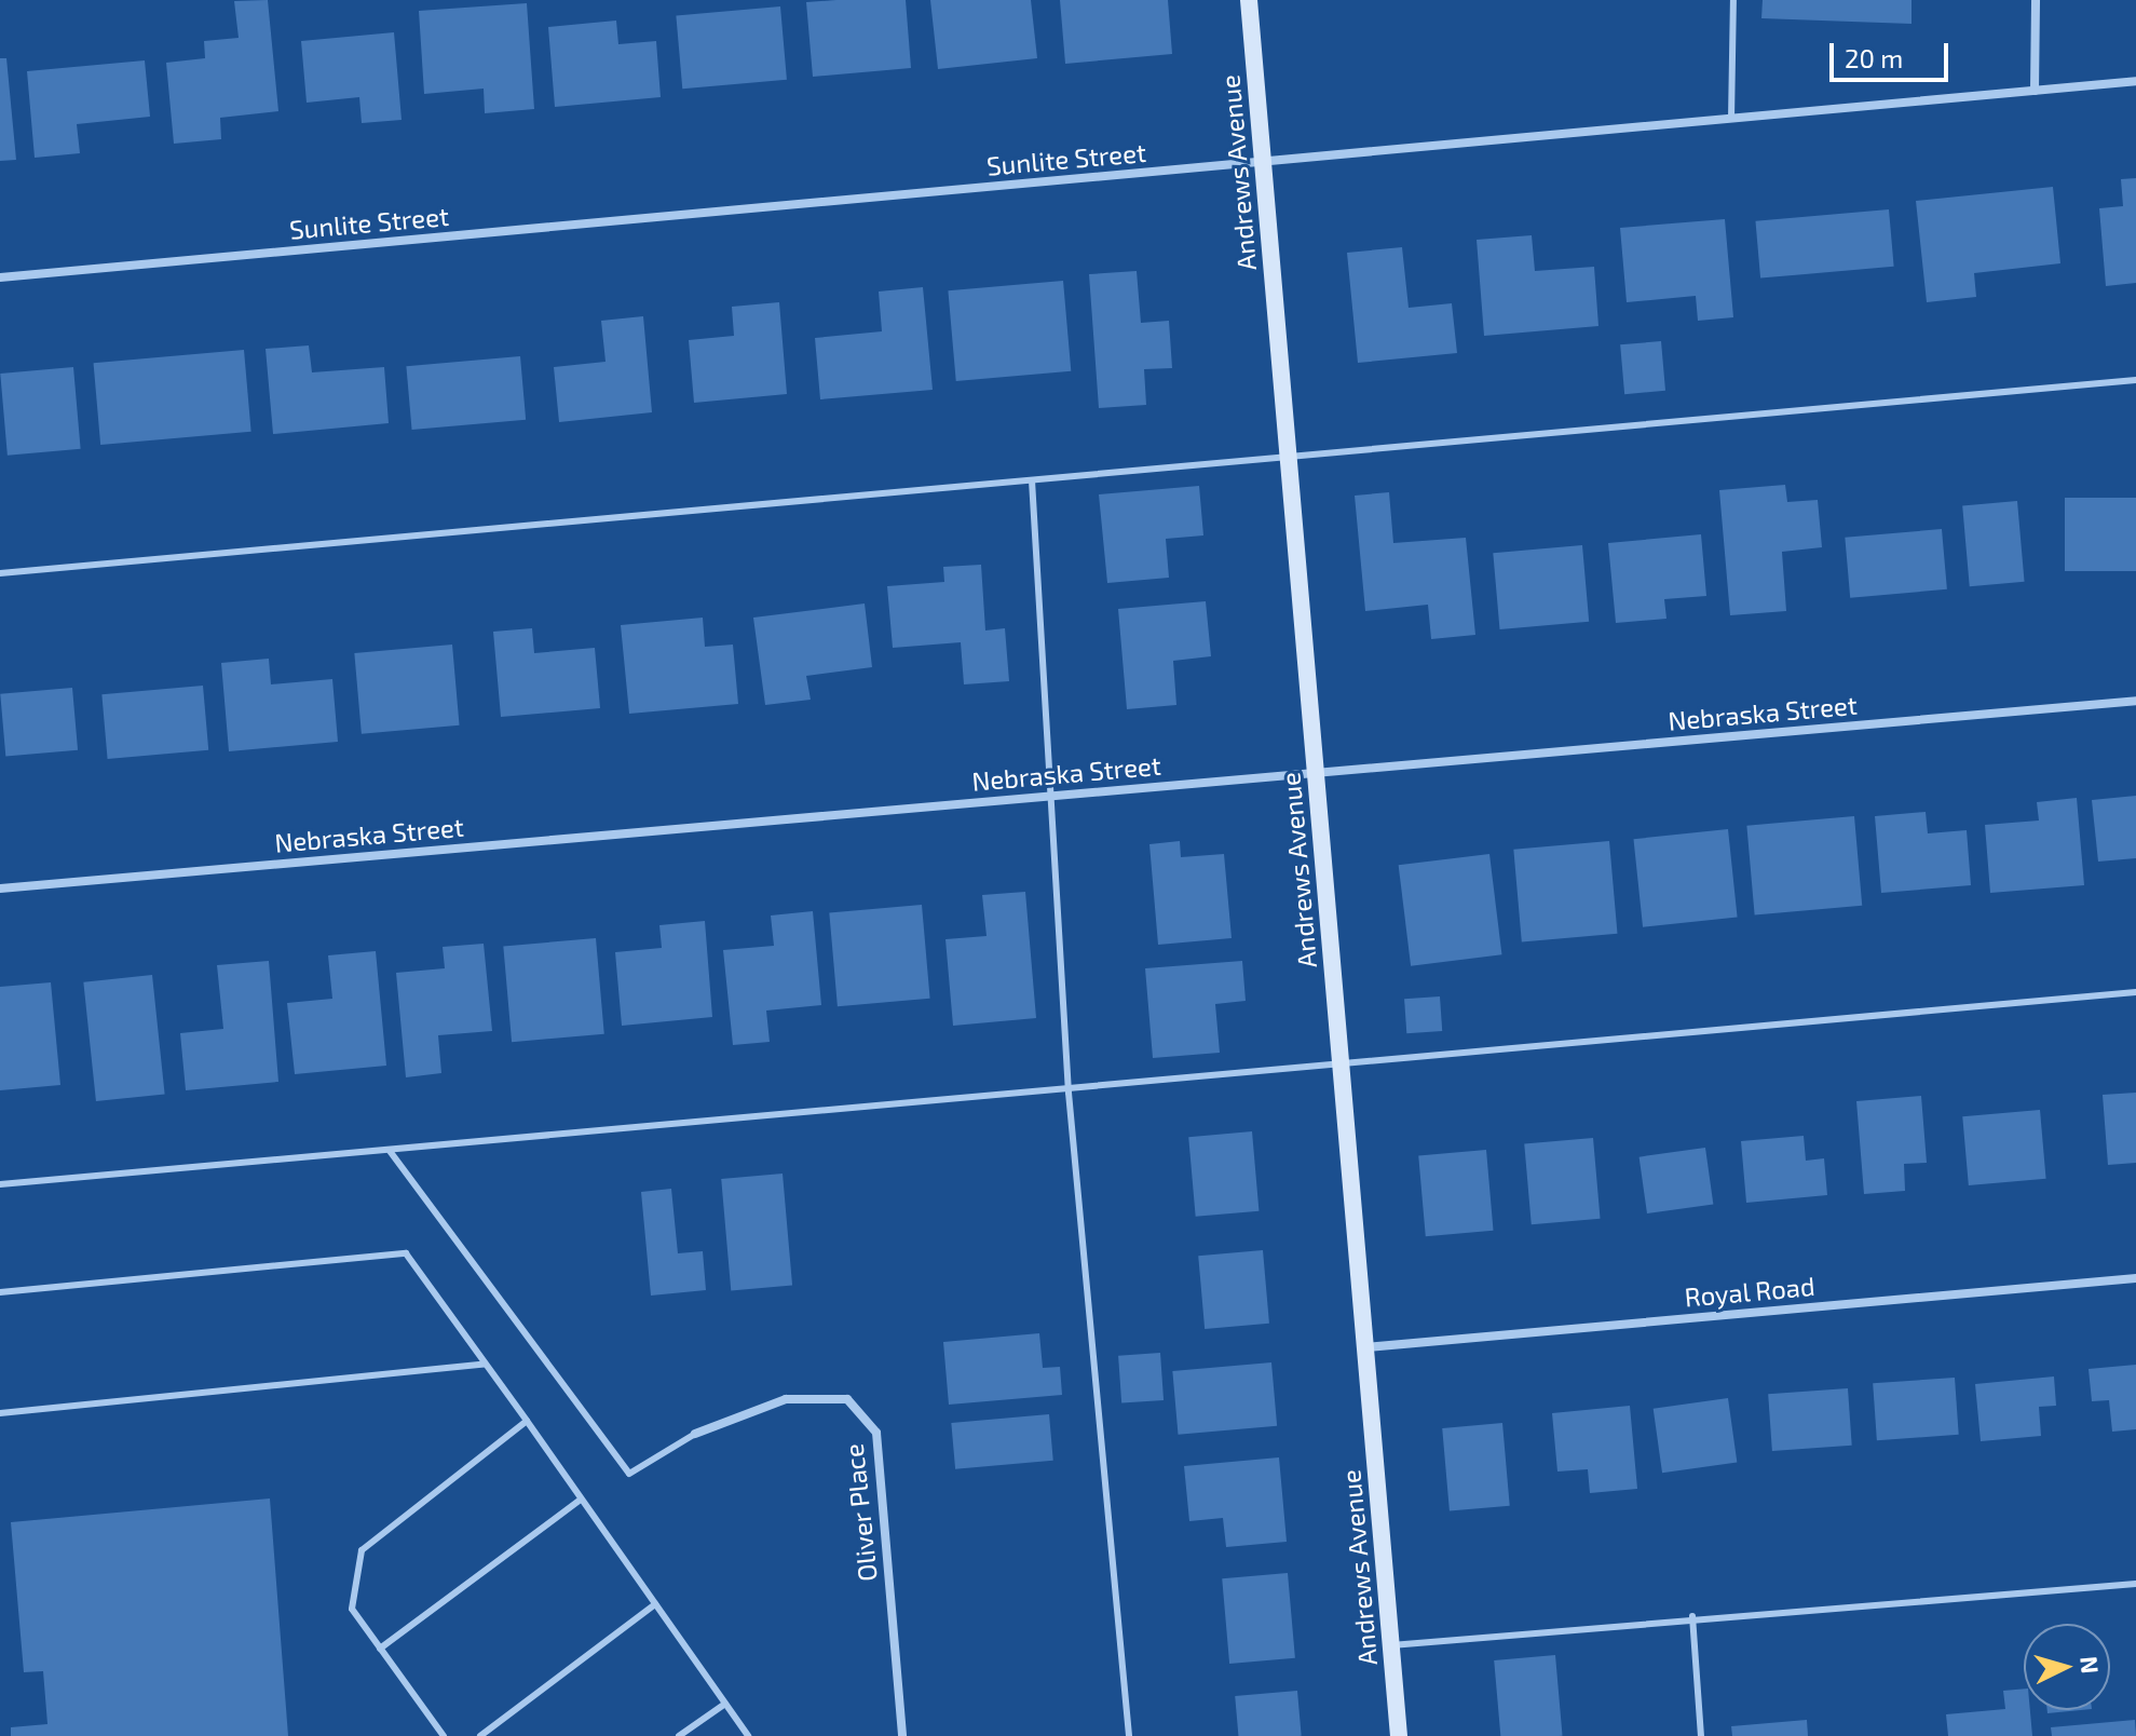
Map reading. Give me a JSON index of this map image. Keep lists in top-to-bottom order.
{
  "streets": {
    "street": [
      "Sunlite Street",
      "Andrews Avenue",
      "Nebraska Street",
      "Royal Road",
      "Oliver Place"
    ]
  },
  "crossings": [
    ["Sunlite Street", "Andrews Avenue"],
    ["Andrews Avenue", "Nebraska Street"],
    ["Andrews Avenue", "Royal Road"]
  ],
  "scale_bar": "20 m",
  "north": "right"
}
